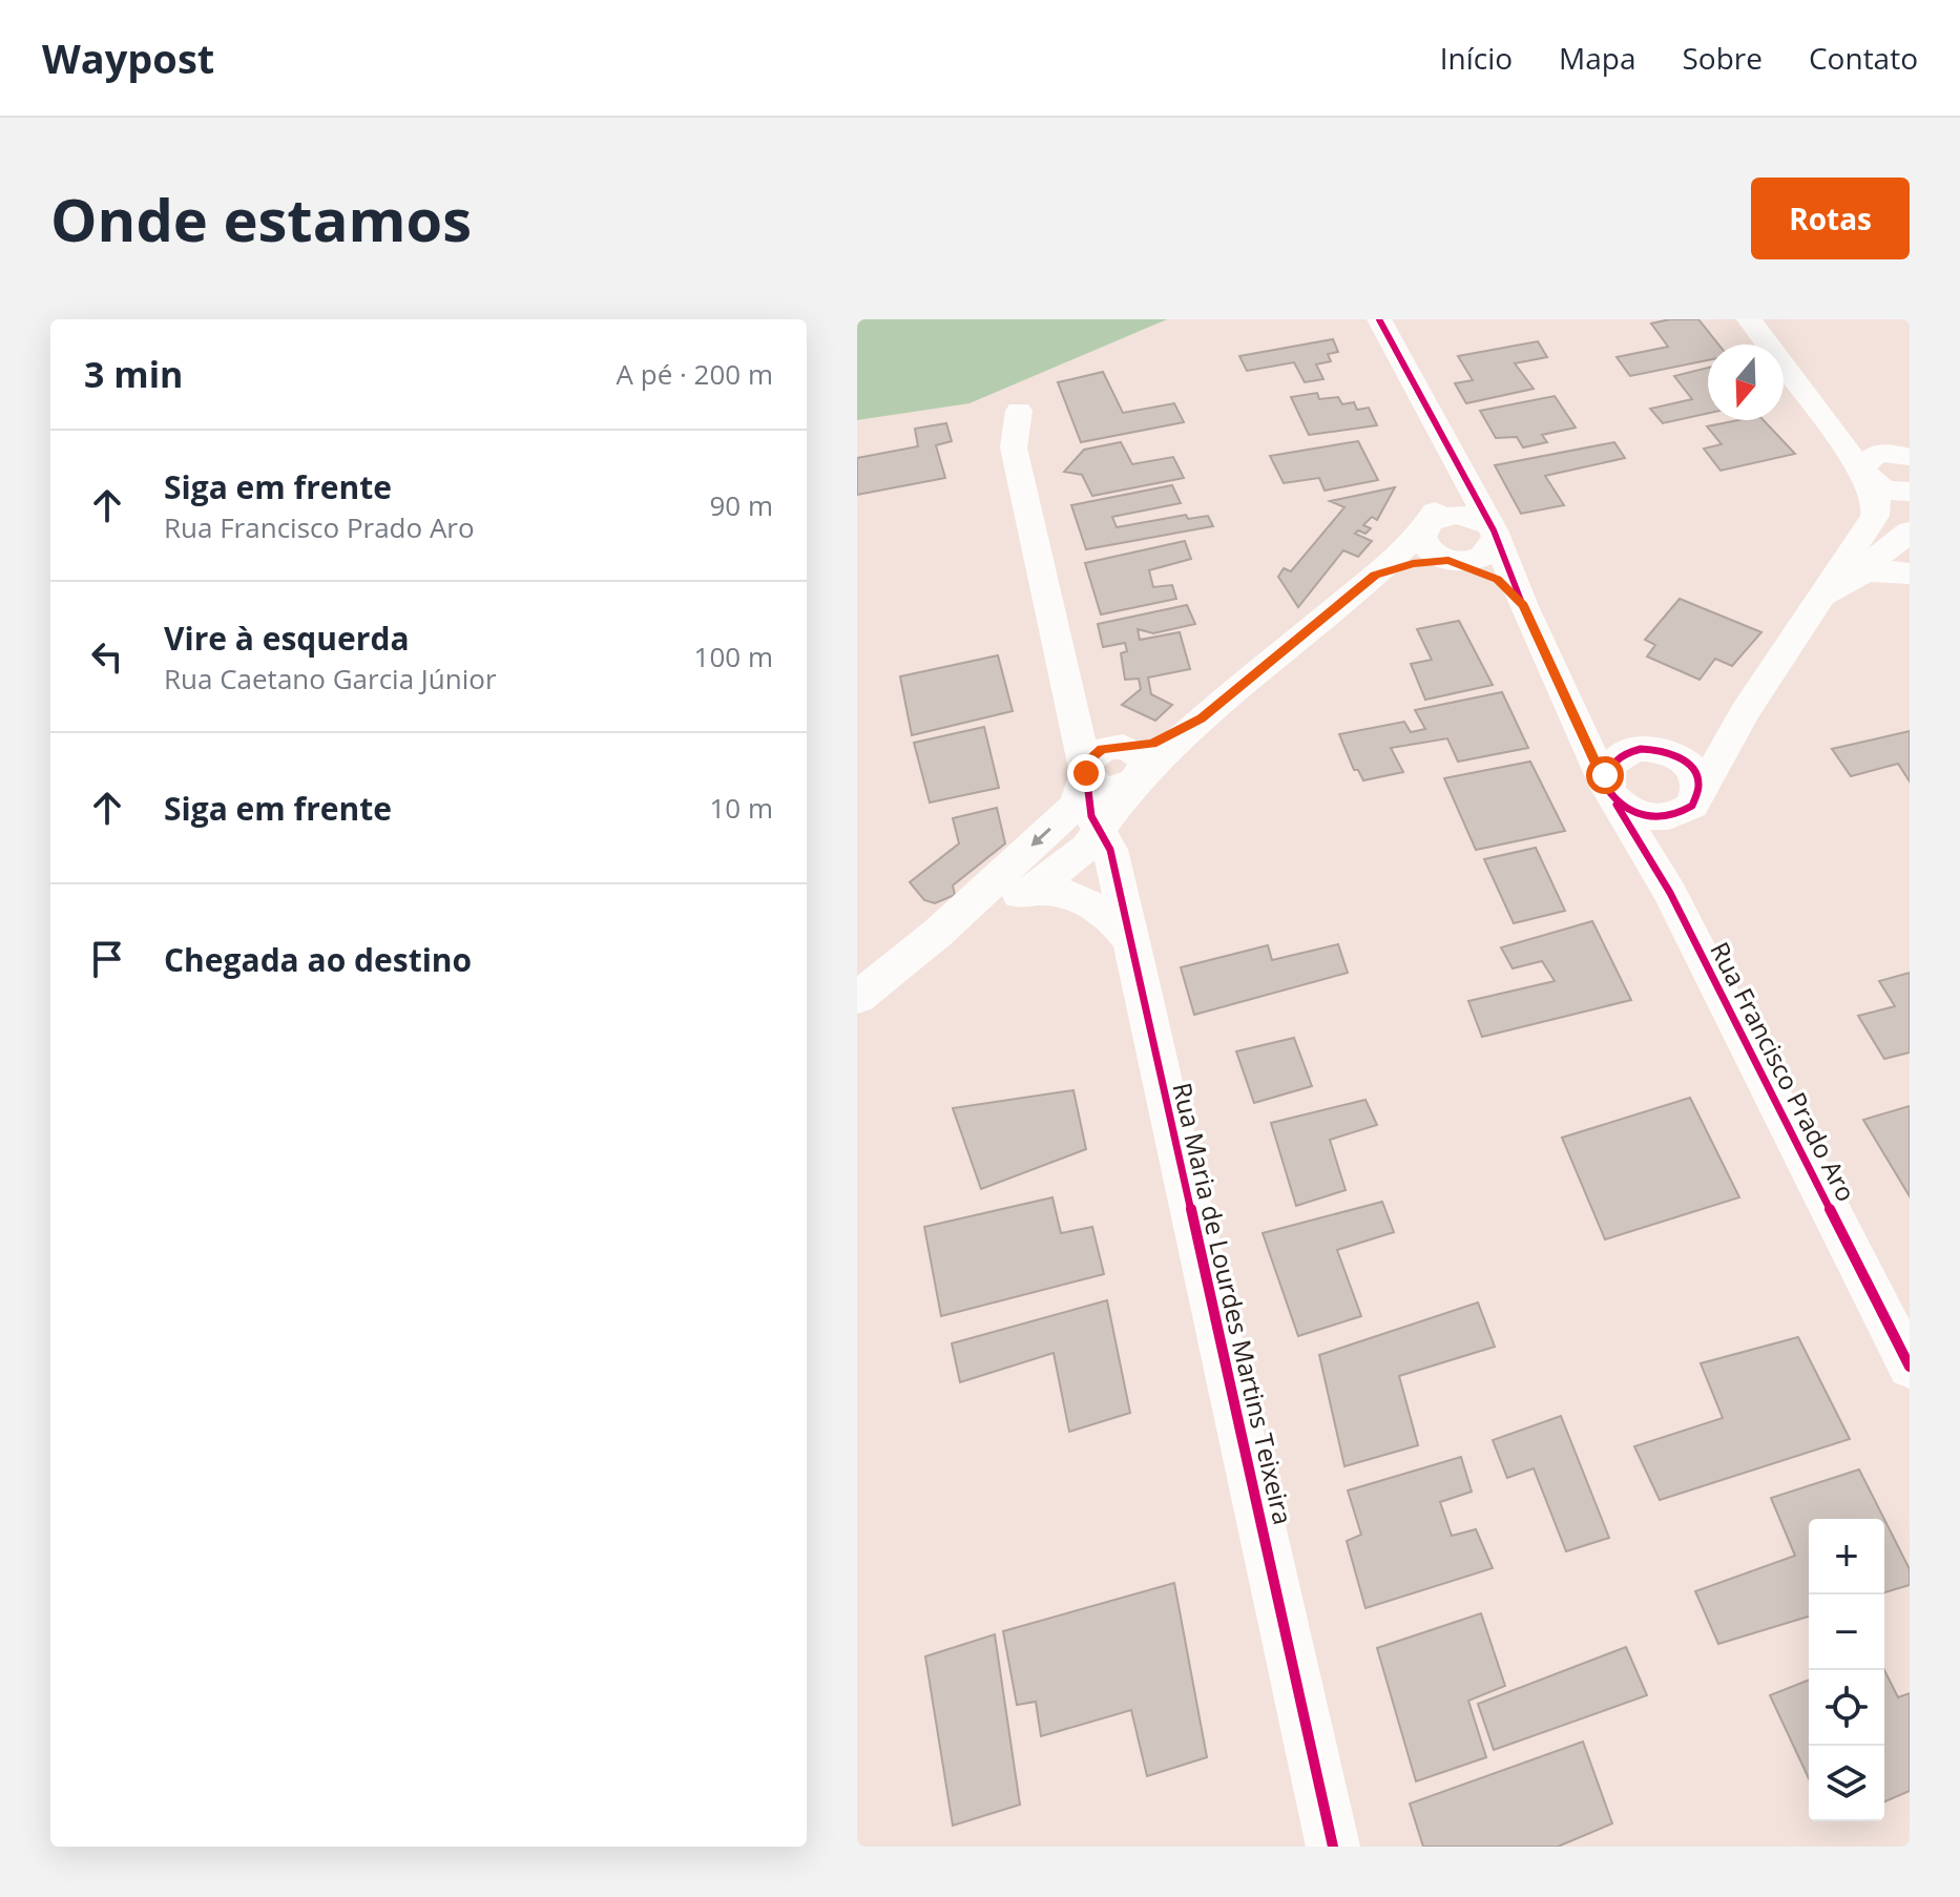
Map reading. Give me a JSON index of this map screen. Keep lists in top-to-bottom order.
{
  "streets": {
    "street": ["Rua Francisco Prado Aro", "Rua Maria de Lourdes Martins Teixeira"]
  },
  "north": "bottom",
  "page": {
    "header": "Waypost",
    "nav": [
      "Início",
      "Mapa",
      "Sobre",
      "Contato"
    ],
    "buttons": "Rotas",
    "title": "Onde estamos",
    "heading": ["3 min", "A pé · 200 m"],
    "list": [
      ["Siga em frente", "Rua Francisco Prado Aro", "90 m"],
      ["Vire à esquerda", "Rua Caetano Garcia Júnior", "100 m"],
      ["Siga em frente", "10 m"],
      "Chegada ao destino"
    ],
    "map_buttons": ["+", "−"]
  }
}
